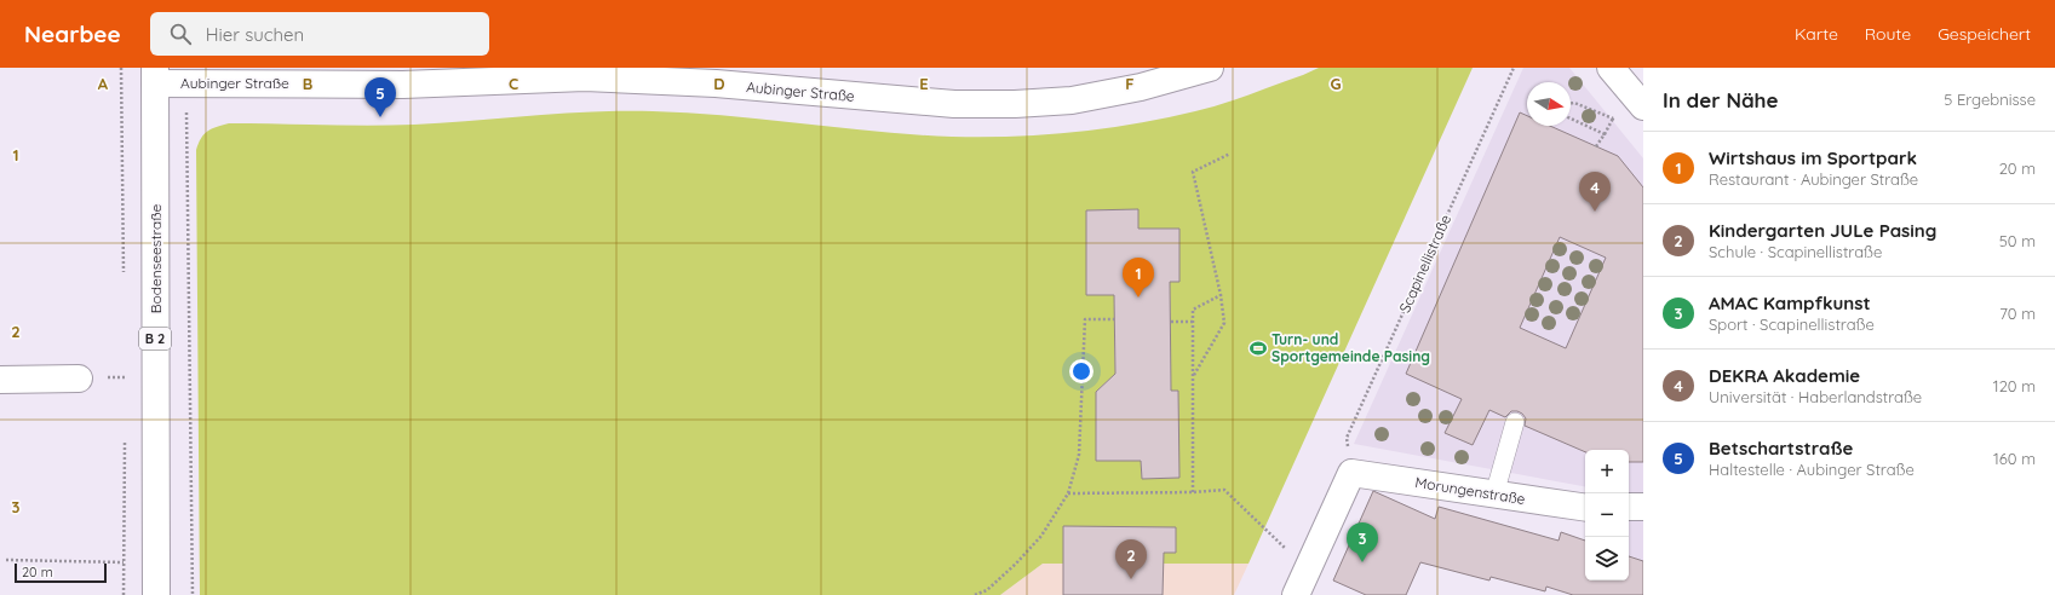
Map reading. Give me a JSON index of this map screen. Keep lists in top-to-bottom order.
{
  "streets": {
    "main road": [
      "Aubinger Straße",
      "Bodenseestraße",
      "B 2",
      "Morungenstraße"
    ],
    "path": ["Scapinellistraße"]
  },
  "crossings": [
    ["Aubinger Straße", "Bodenseestraße"],
    ["Scapinellistraße", "Morungenstraße"]
  ],
  "places": {
    "sports": ["Turn- und Sportgemeinde Pasing"]
  },
  "scale_bar": "20 m",
  "north": "right",
  "page": {
    "header": "Nearbee",
    "search": "Hier suchen",
    "nav": ["Karte", "Route", "Gespeichert"],
    "heading": ["In der Nähe", "5 Ergebnisse"],
    "pins": [
      "5",
      "4",
      "1",
      "3",
      "2"
    ],
    "list": [
      {
        "mark": "1",
        "name": "Wirtshaus im Sportpark",
        "note": "Restaurant · Aubinger Straße",
        "value": "20 m"
      },
      {
        "mark": "2",
        "name": "Kindergarten JULe Pasing",
        "note": "Schule · Scapinellistraße",
        "value": "50 m"
      },
      {
        "mark": "3",
        "name": "AMAC Kampfkunst",
        "note": "Sport · Scapinellistraße",
        "value": "70 m"
      },
      {
        "mark": "4",
        "name": "DEKRA Akademie",
        "note": "Universität · Haberlandstraße",
        "value": "120 m"
      },
      {
        "mark": "5",
        "name": "Betschartstraße",
        "note": "Haltestelle · Aubinger Straße",
        "value": "160 m"
      }
    ],
    "map_buttons": ["+", "−"],
    "scale": "20 m"
  },
  "grid": {
    "columns": [
      "A",
      "B",
      "C",
      "D",
      "E",
      "F",
      "G"
    ],
    "rows": ["1", "2", "3"]
  }
}
